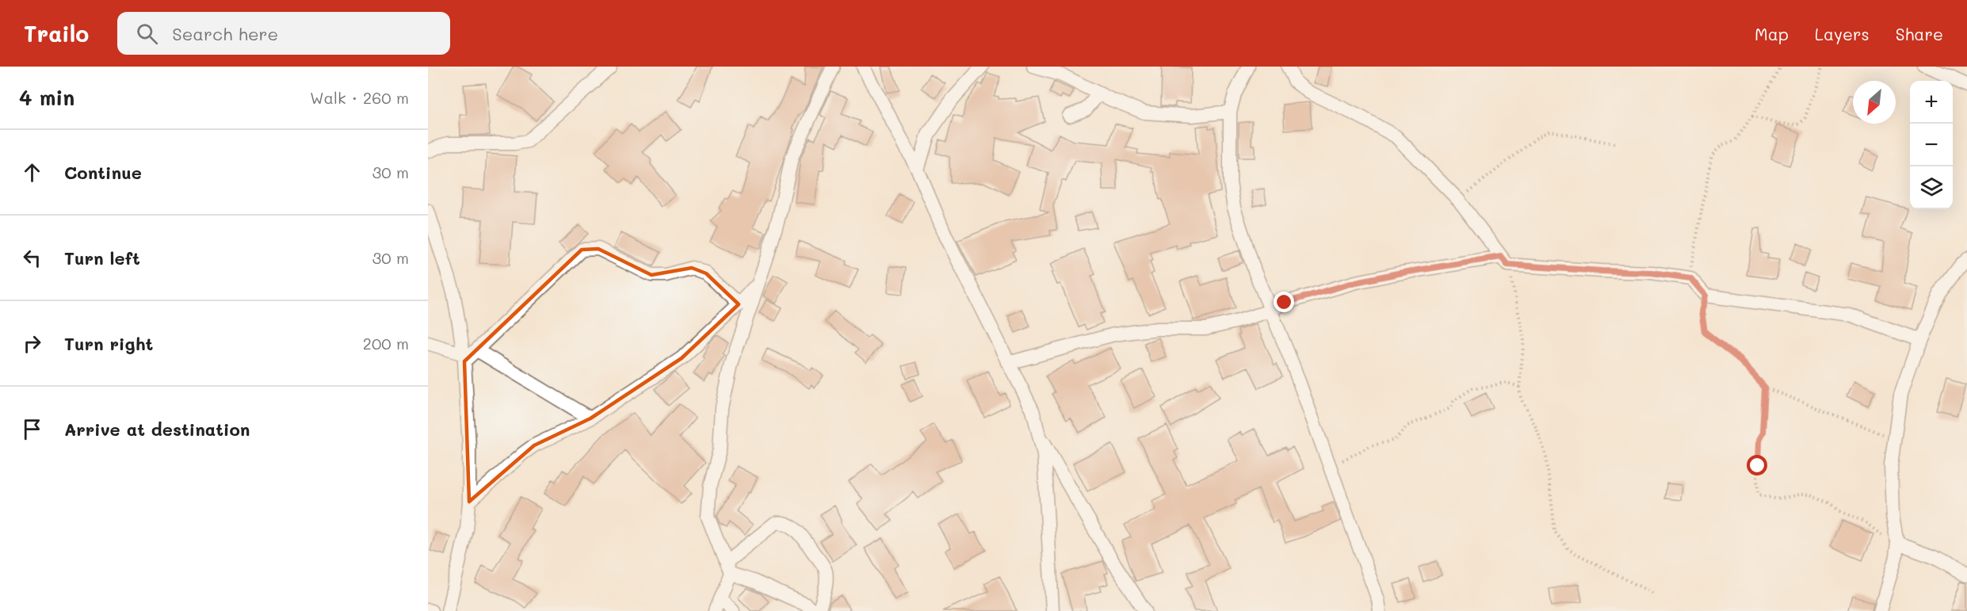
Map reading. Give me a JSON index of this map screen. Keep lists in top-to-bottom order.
{
  "north": "bottom left",
  "page": {
    "header": "Trailo",
    "search": "Search here",
    "nav": ["Map", "Layers", "Share"],
    "heading": ["4 min", "Walk · 260 m"],
    "map_buttons": ["+", "−"],
    "list": [
      ["Continue", "30 m"],
      ["Turn left", "30 m"],
      ["Turn right", "200 m"],
      "Arrive at destination"
    ]
  }
}
